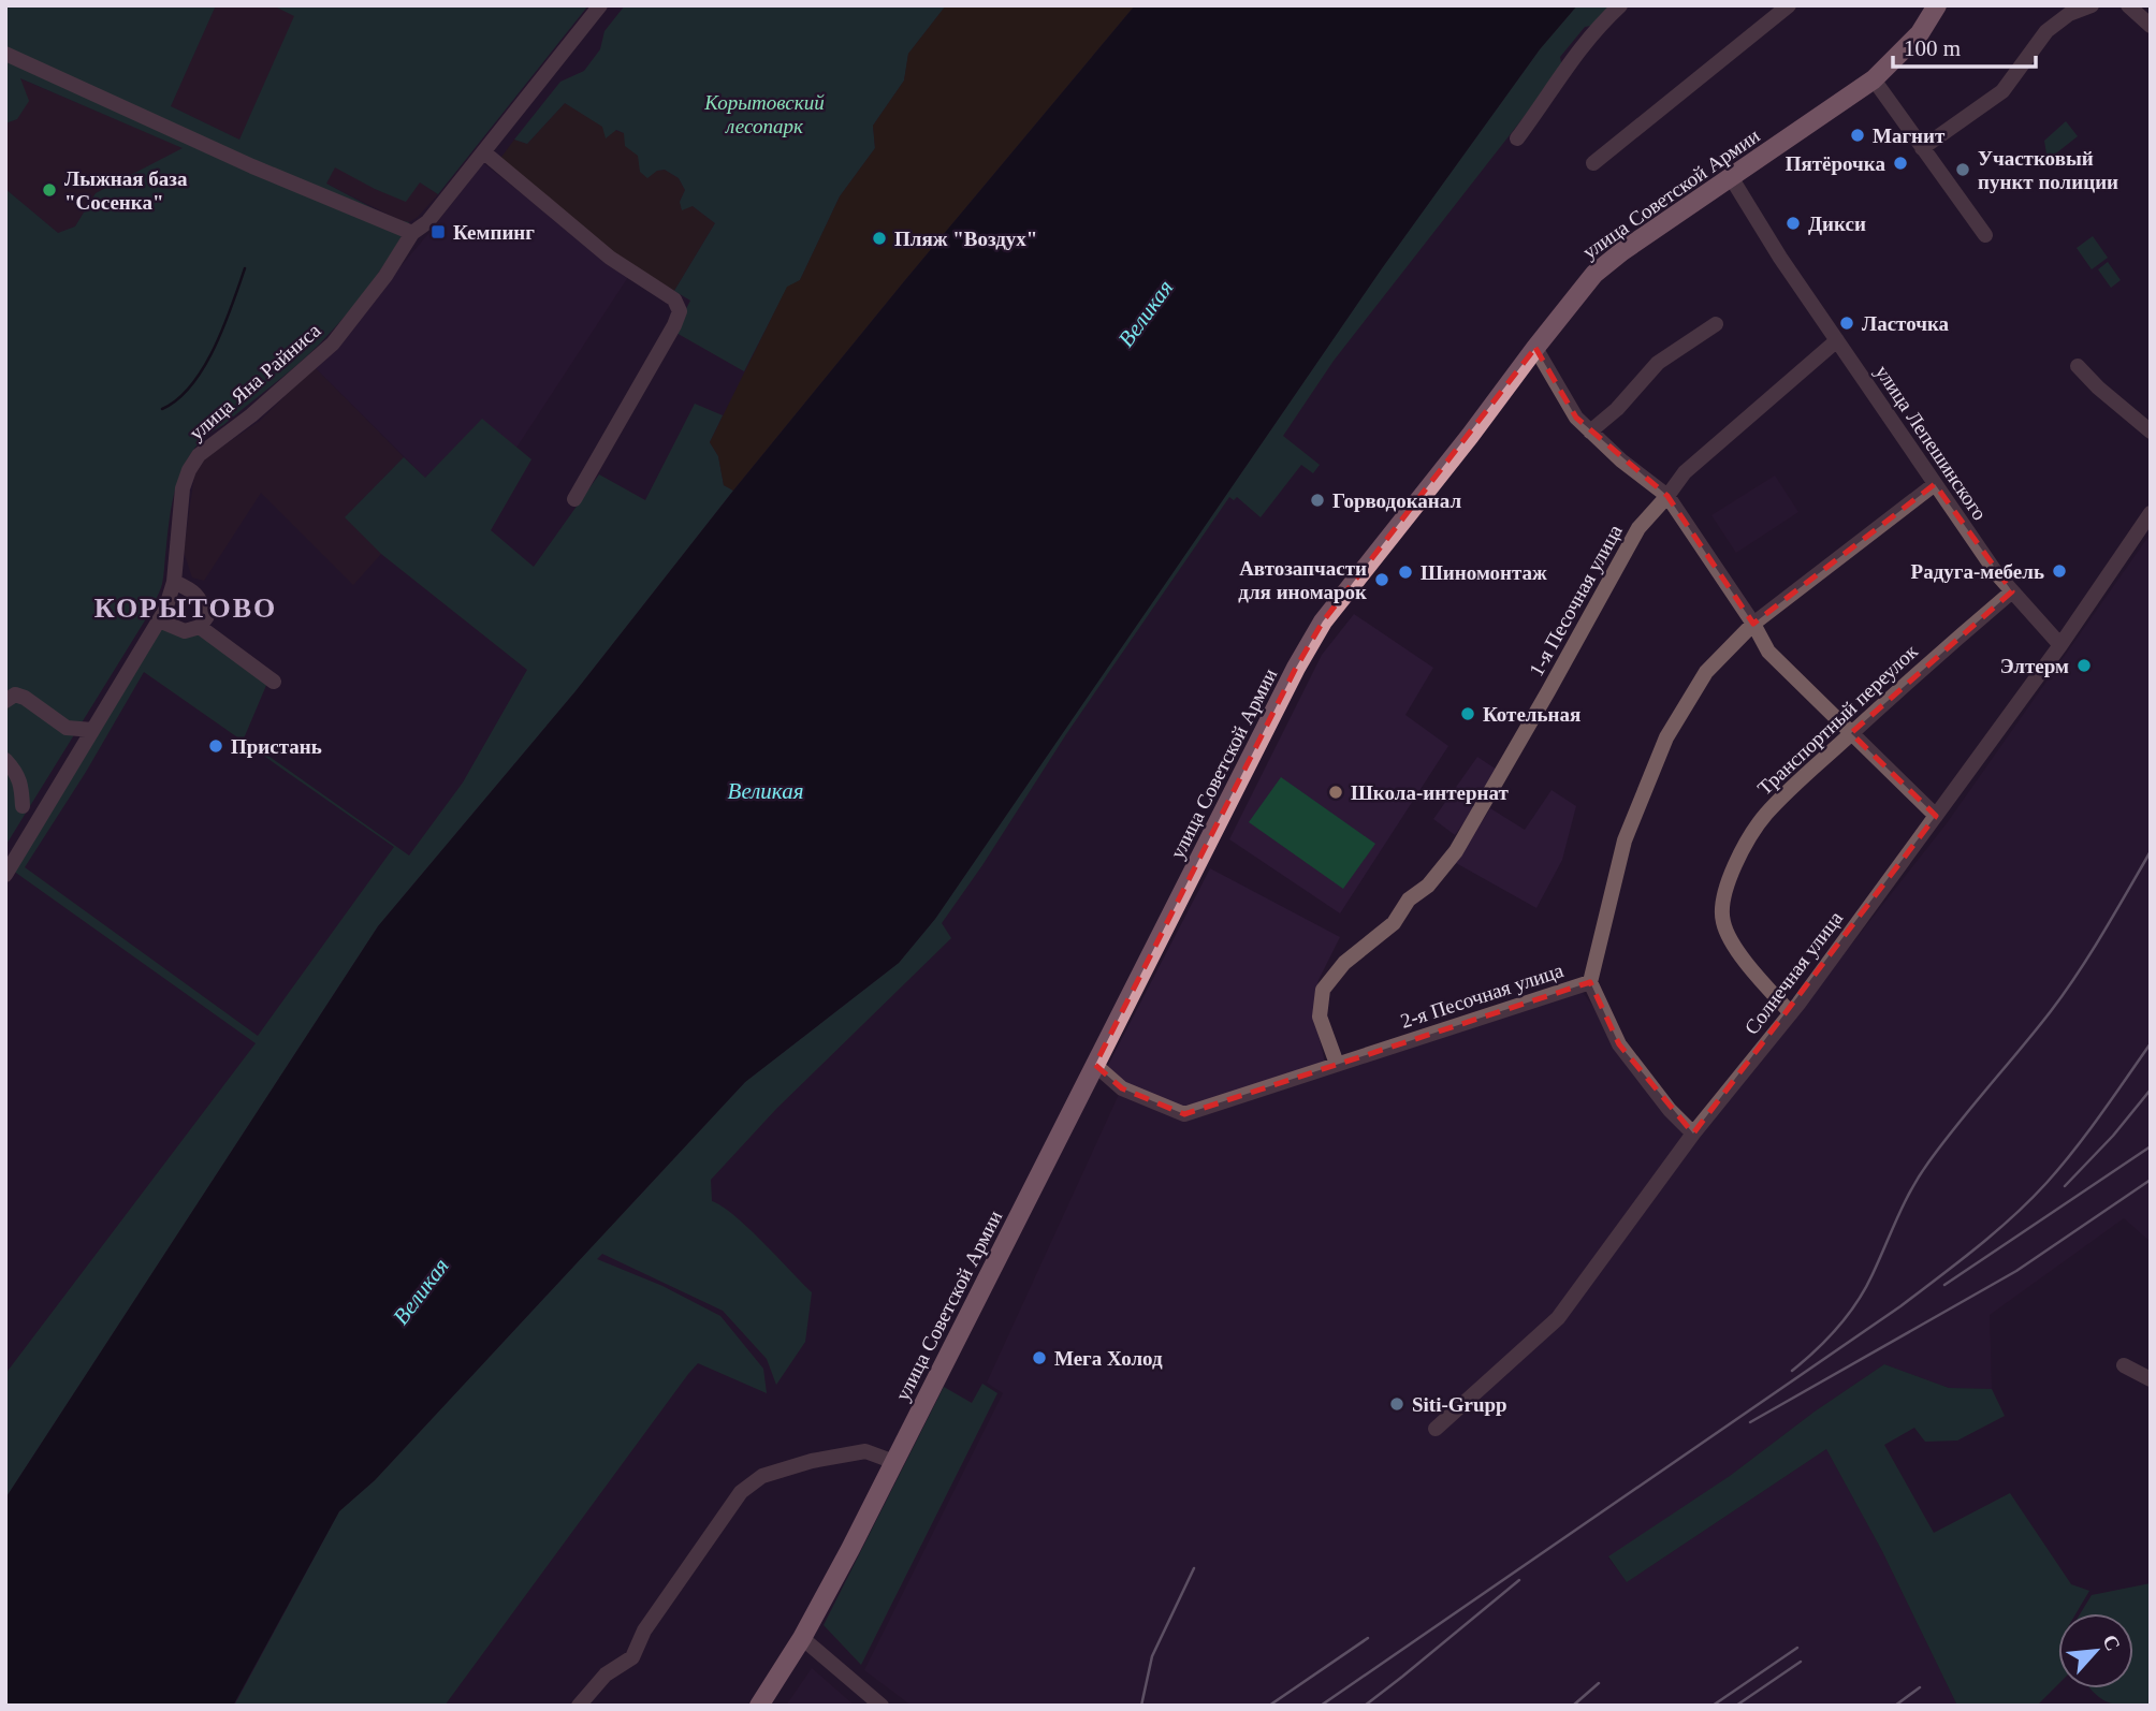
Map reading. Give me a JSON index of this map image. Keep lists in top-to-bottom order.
{
  "streets": {
    "main road": ["улица Советской Армии"],
    "street": [
      "улица Яна Райниса",
      "улица Лепешинского",
      "1-я Песочная улица",
      "Транспортный переулок",
      "Солнечная улица",
      "2-я Песочная улица"
    ]
  },
  "crossings": [
    ["улица Советской Армии", "улица Лепешинского"],
    ["улица Советской Армии", "2-я Песочная улица"],
    ["улица Лепешинского", "1-я Песочная улица"],
    ["улица Лепешинского", "Транспортный переулок"],
    ["улица Лепешинского", "Солнечная улица"],
    ["улица Лепешинского", "2-я Песочная улица"],
    ["1-я Песочная улица", "2-я Песочная улица"],
    ["Транспортный переулок", "Солнечная улица"]
  ],
  "districts": ["КОРЫТОВО"],
  "water": ["Великая"],
  "parks": ["Корытовский лесопарк"],
  "places": {
    "other": [
      "Магнит",
      "Пятёрочка",
      "Участковый пункт полиции",
      "Лыжная база \"Сосенка\"",
      "Дикси",
      "Пляж \"Воздух\"",
      "Ласточка",
      "Горводоканал",
      "Радуга-мебель",
      "Шиномонтаж",
      "Автозапчасти для иномарок",
      "Элтерм",
      "Котельная",
      "Пристань",
      "Школа-интернат",
      "Мега Холод",
      "Siti-Grupp"
    ],
    "transit": ["Кемпинг"]
  },
  "scale_bar": "100 m",
  "north": "top right"
}
